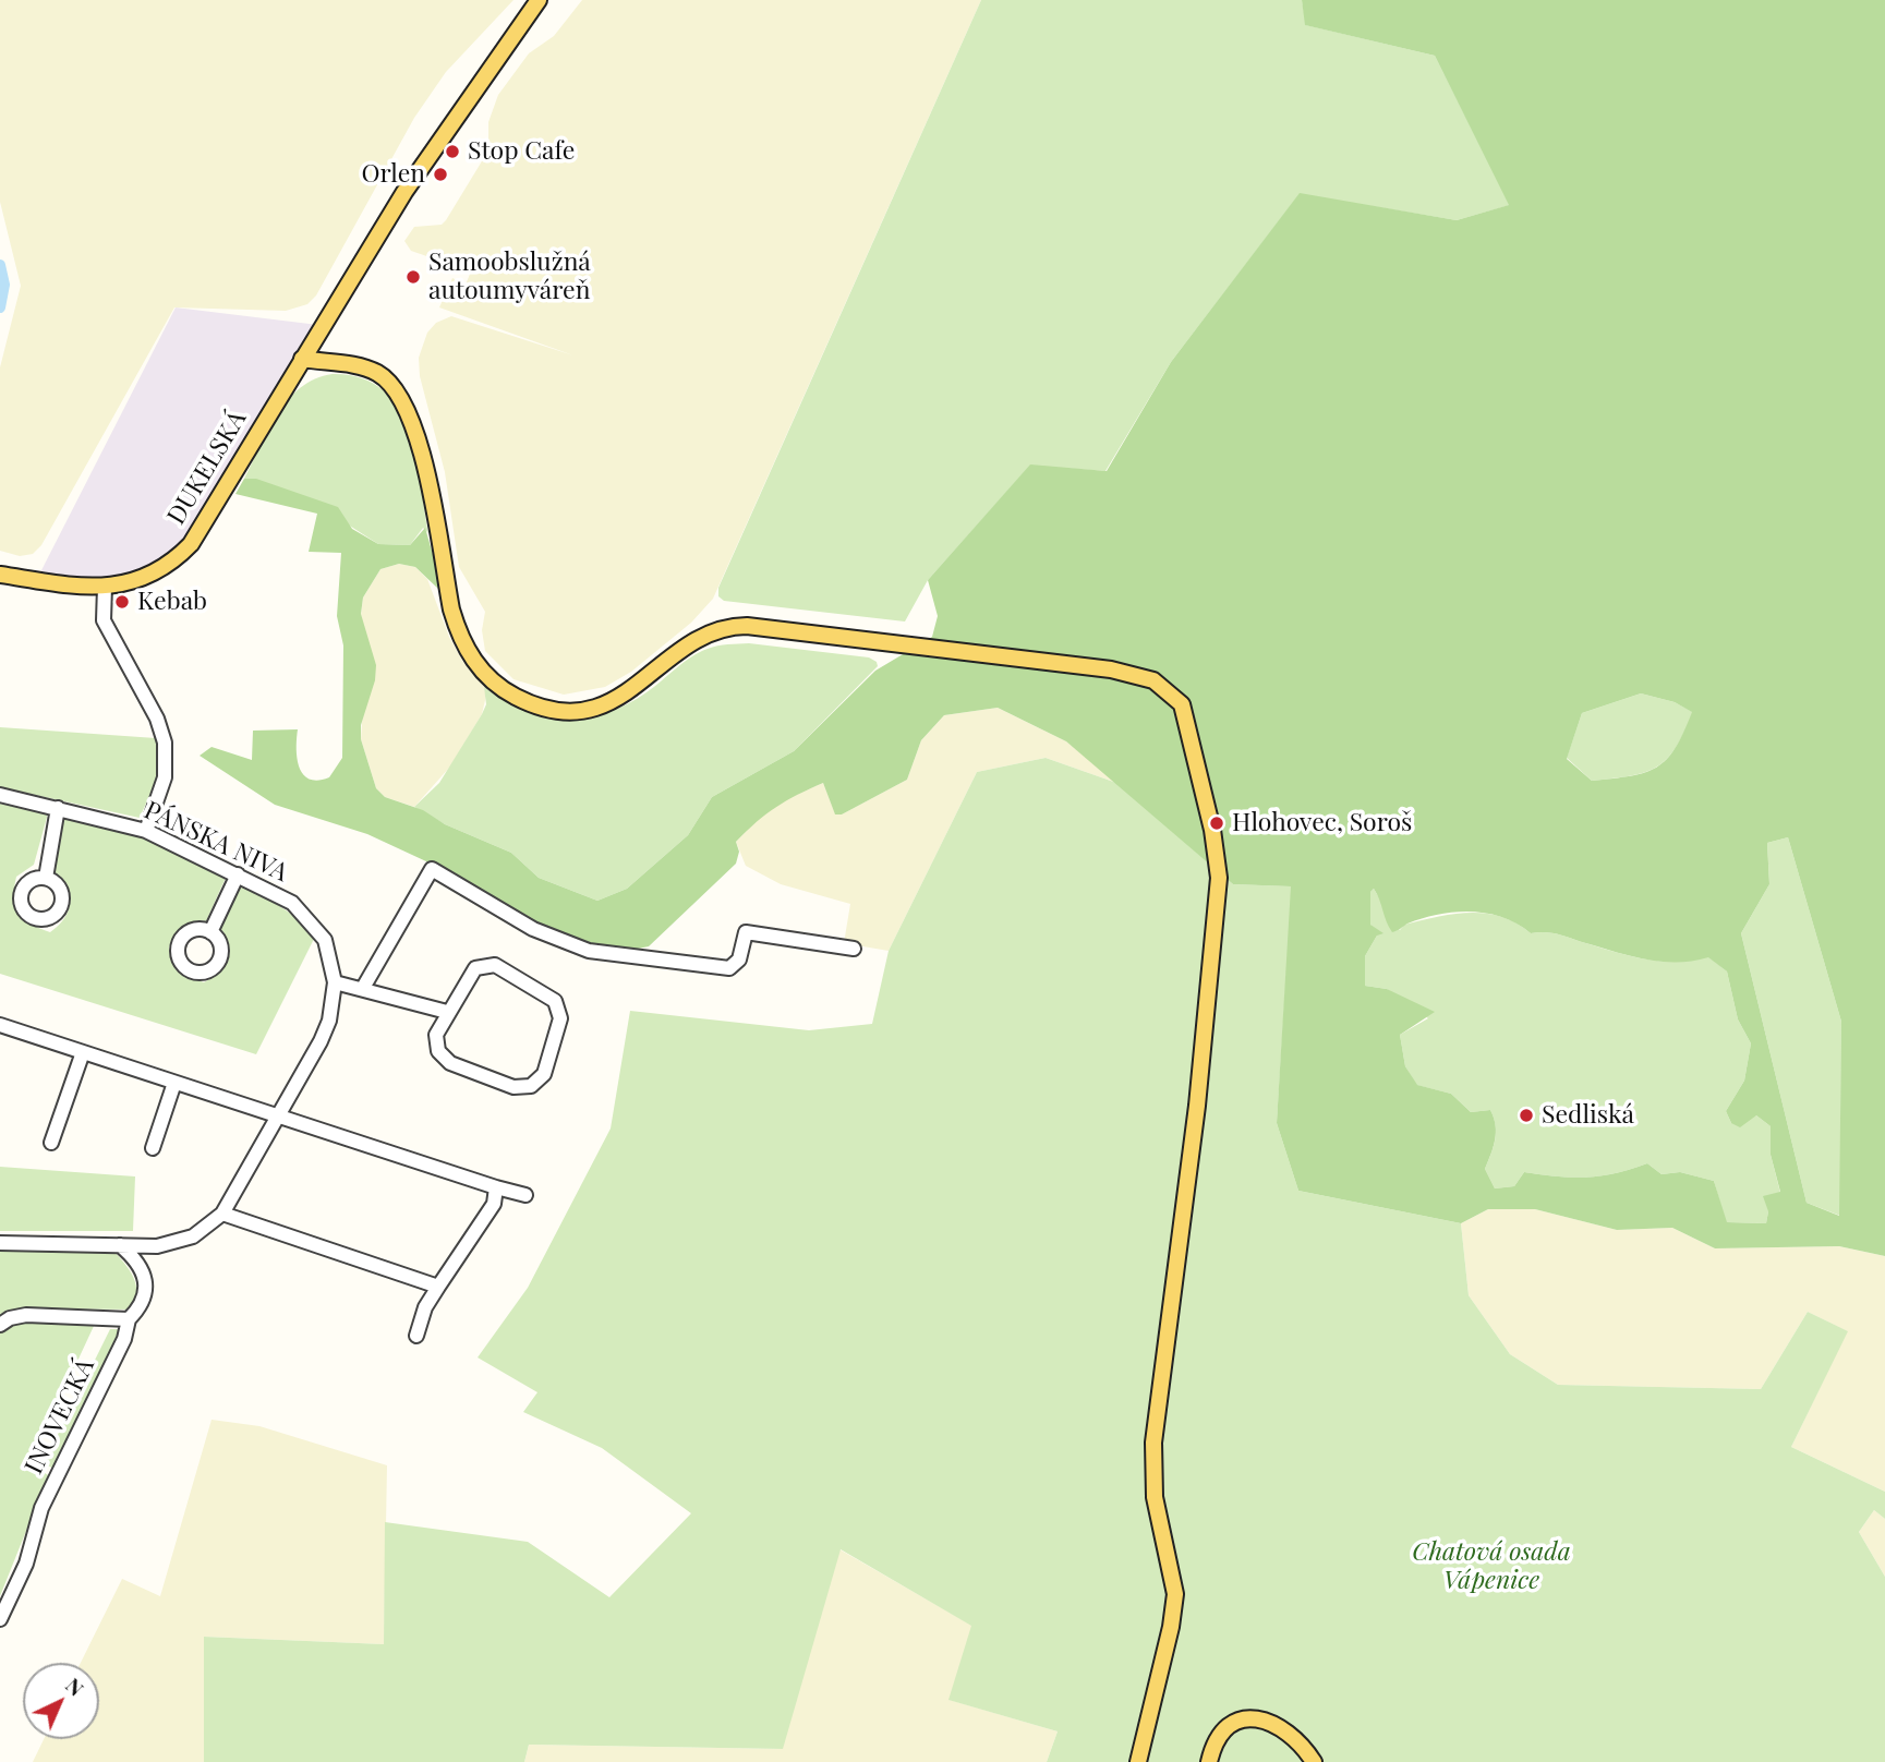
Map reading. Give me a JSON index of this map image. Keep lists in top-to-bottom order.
{
  "streets": {
    "main road": ["DUKELSKÁ"],
    "street": ["PÁNSKA NIVA", "INOVECKÁ"]
  },
  "parks": ["Chatová osada Vápenice"],
  "places": [
    "Stop Cafe",
    "Orlen",
    "Samoobslužná autoumyváreň",
    "Kebab",
    "Hlohovec, Soroš",
    "Sedliská"
  ],
  "north": "top right"
}
